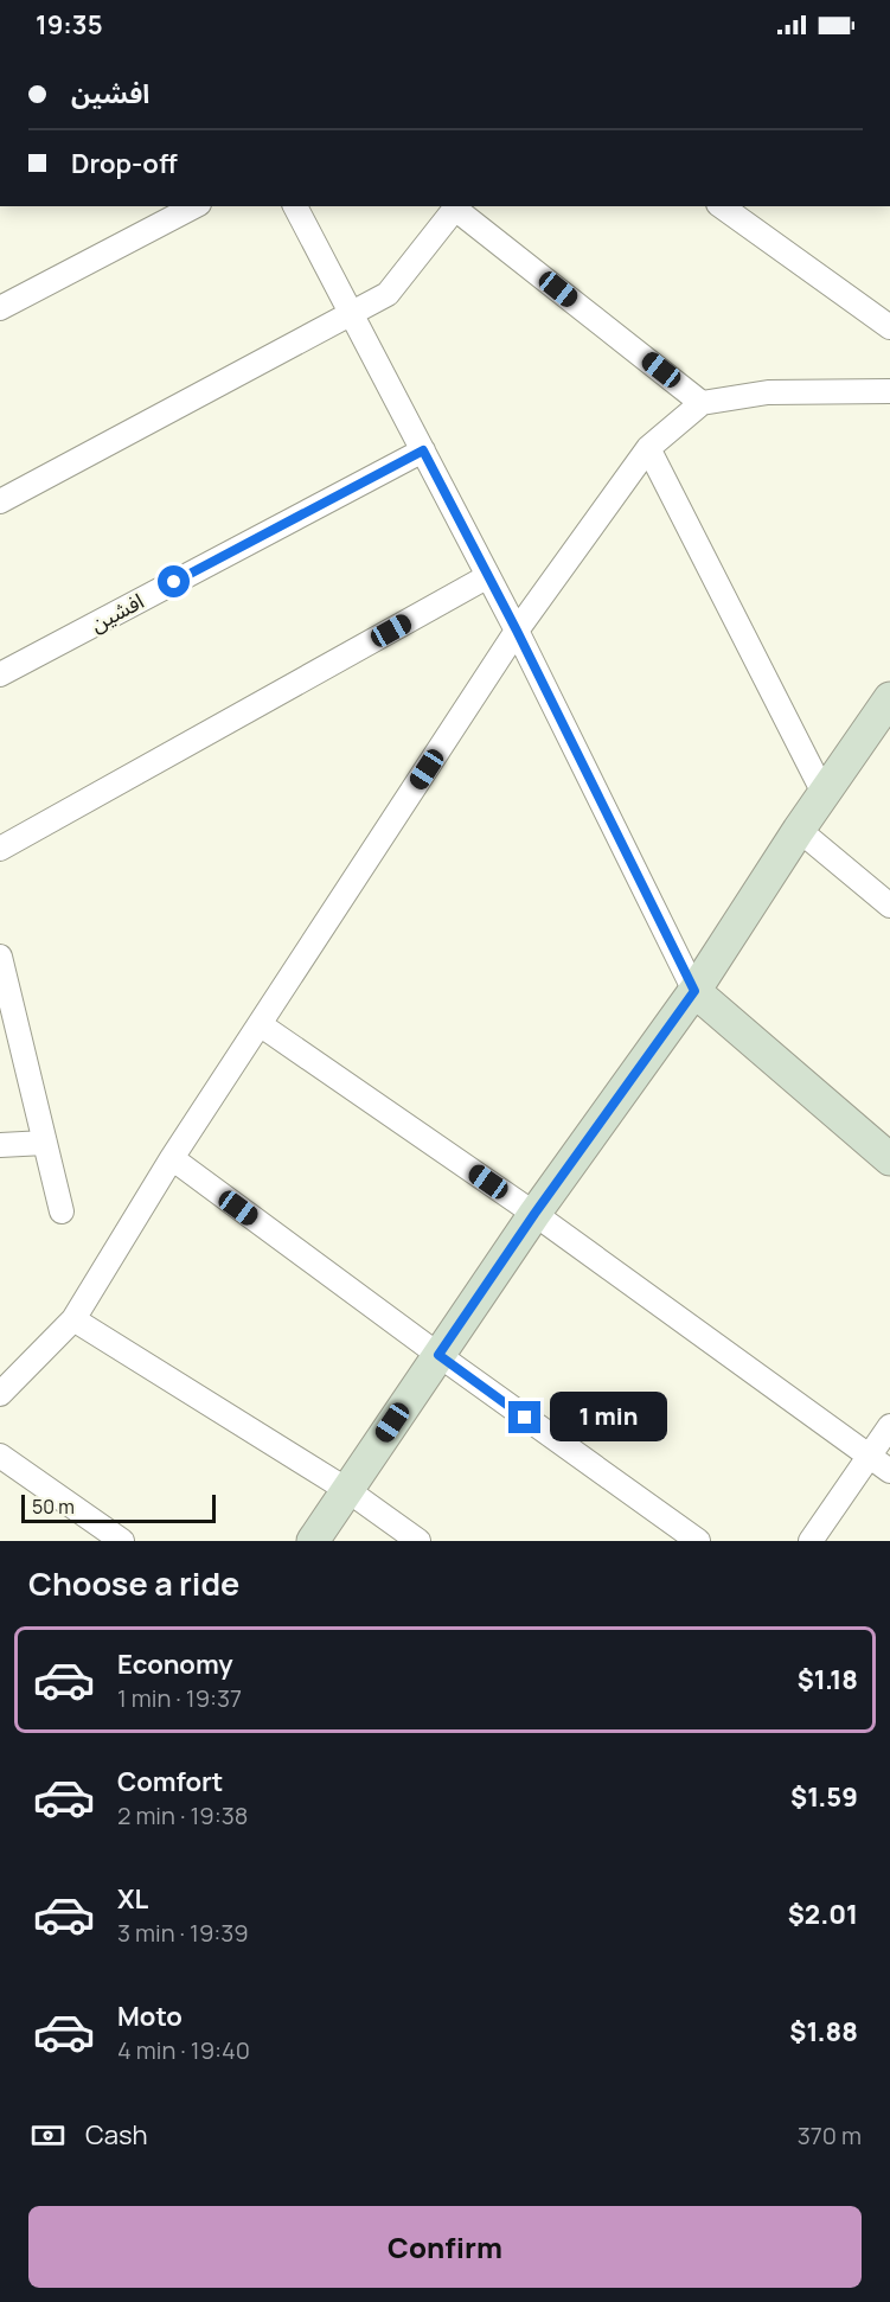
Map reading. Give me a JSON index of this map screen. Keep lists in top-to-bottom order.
{
  "streets": {
    "street": ["افشین"]
  },
  "scale_bar": "50 m",
  "page": {
    "status": "19:35",
    "banner": ["افشین", "Drop-off"],
    "bubble": "1 min",
    "scale": "50 m",
    "heading": "Choose a ride",
    "list": [
      {
        "name": "Economy",
        "note": "1 min · 19:37",
        "value": "$1.18"
      },
      {
        "name": "Comfort",
        "note": "2 min · 19:38",
        "value": "$1.59"
      },
      {
        "name": "XL",
        "note": "3 min · 19:39",
        "value": "$2.01"
      },
      {
        "name": "Moto",
        "note": "4 min · 19:40",
        "value": "$1.88"
      }
    ],
    "pay": ["Cash", "370 m"],
    "buttons": "Confirm"
  }
}
